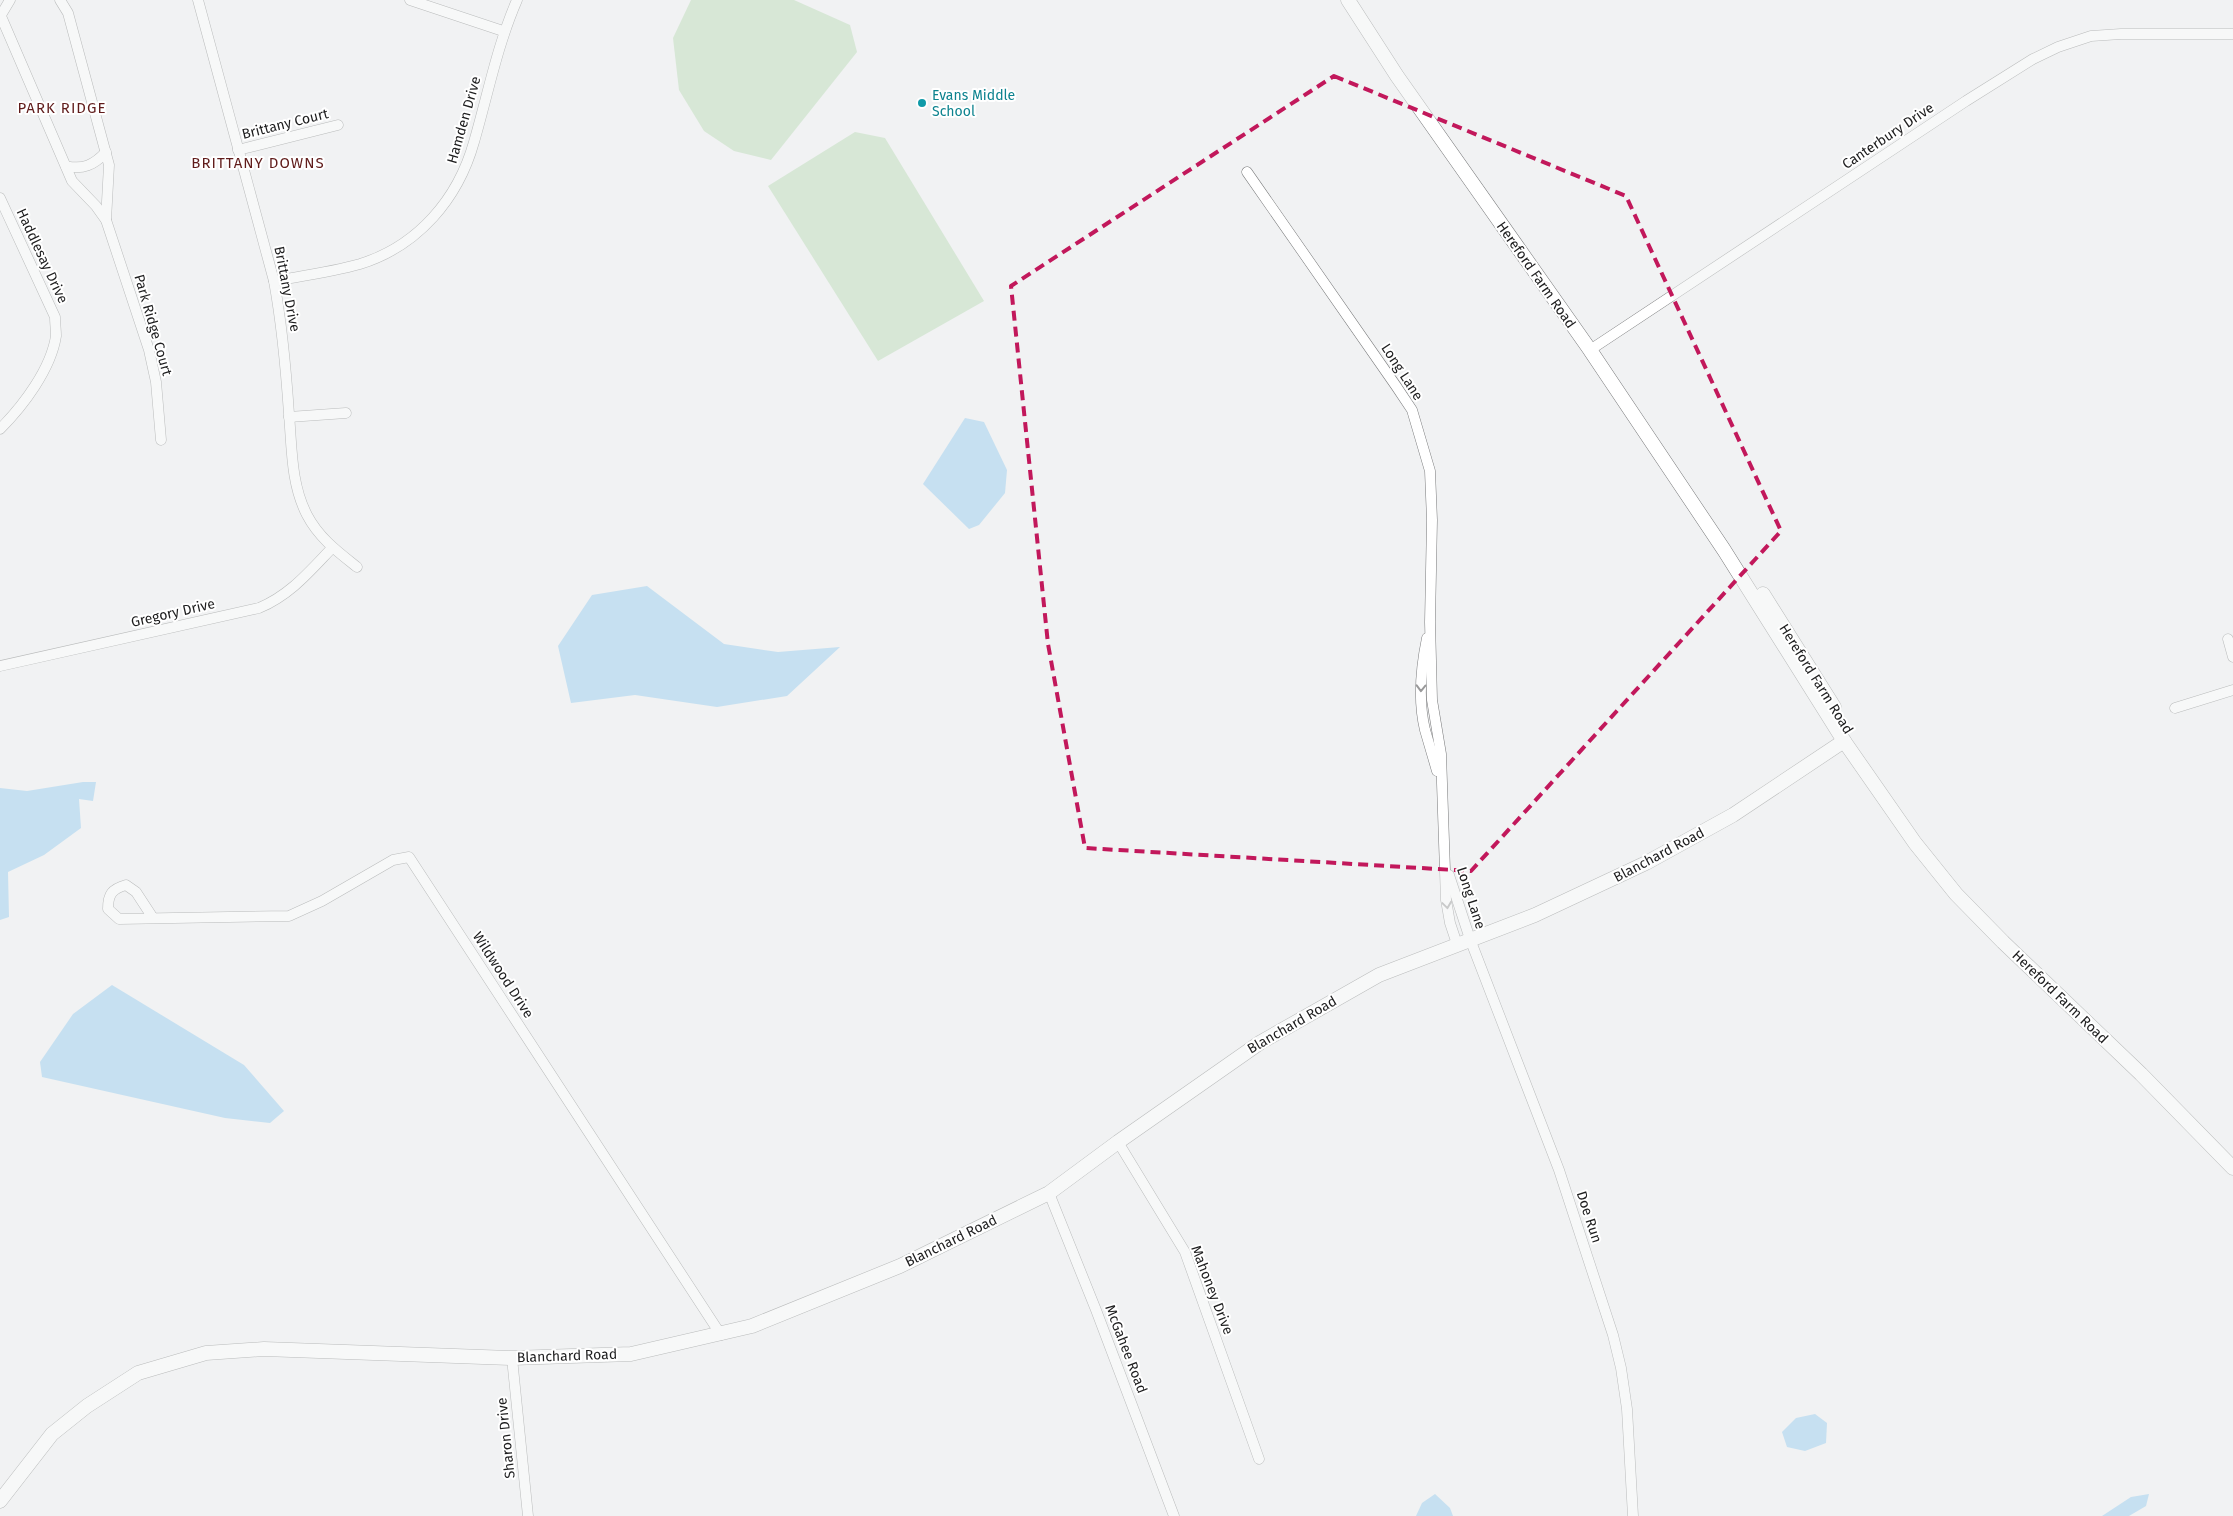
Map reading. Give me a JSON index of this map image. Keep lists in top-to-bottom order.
{
  "streets": {
    "street": [
      "Hamden Drive",
      "Brittany Court",
      "Canterbury Drive",
      "Haddlesay Drive",
      "Hereford Farm Road",
      "Brittany Drive",
      "Park Ridge Court",
      "Long Lane",
      "Gregory Drive",
      "Blanchard Road",
      "Wildwood Drive",
      "Doe Run",
      "Mahoney Drive",
      "McGahee Road",
      "Sharon Drive"
    ]
  },
  "crossings": [
    ["Hamden Drive", "Brittany Drive"],
    ["Brittany Court", "Brittany Drive"],
    ["Canterbury Drive", "Hereford Farm Road"],
    ["Hereford Farm Road", "Blanchard Road"],
    ["Brittany Drive", "Gregory Drive"],
    ["Long Lane", "Blanchard Road"],
    ["Long Lane", "Doe Run"],
    ["Blanchard Road", "Wildwood Drive"],
    ["Blanchard Road", "Doe Run"],
    ["Blanchard Road", "Mahoney Drive"],
    ["Blanchard Road", "McGahee Road"],
    ["Blanchard Road", "Sharon Drive"]
  ],
  "districts": ["PARK RIDGE", "BRITTANY DOWNS"],
  "places": ["Evans Middle School"]
}
